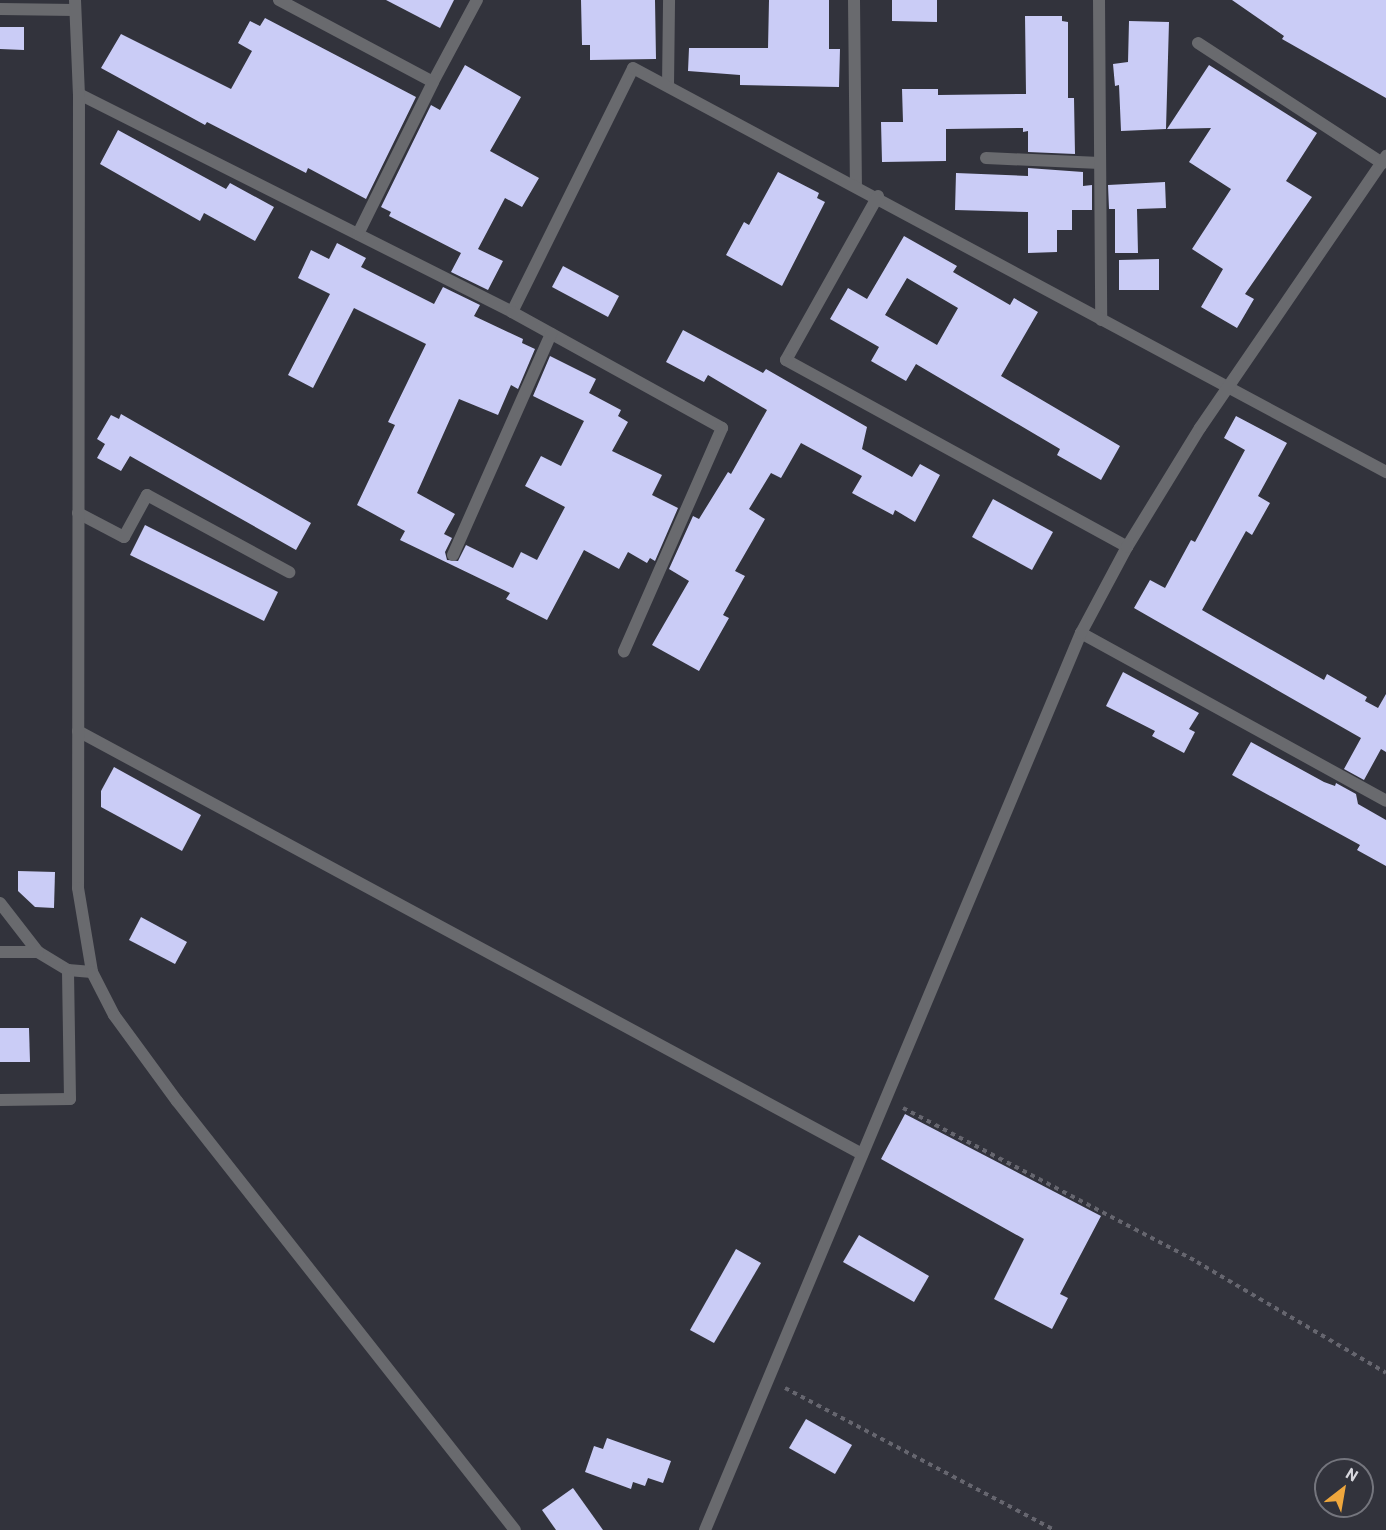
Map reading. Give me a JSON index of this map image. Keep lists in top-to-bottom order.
{
  "north": "top right"
}
